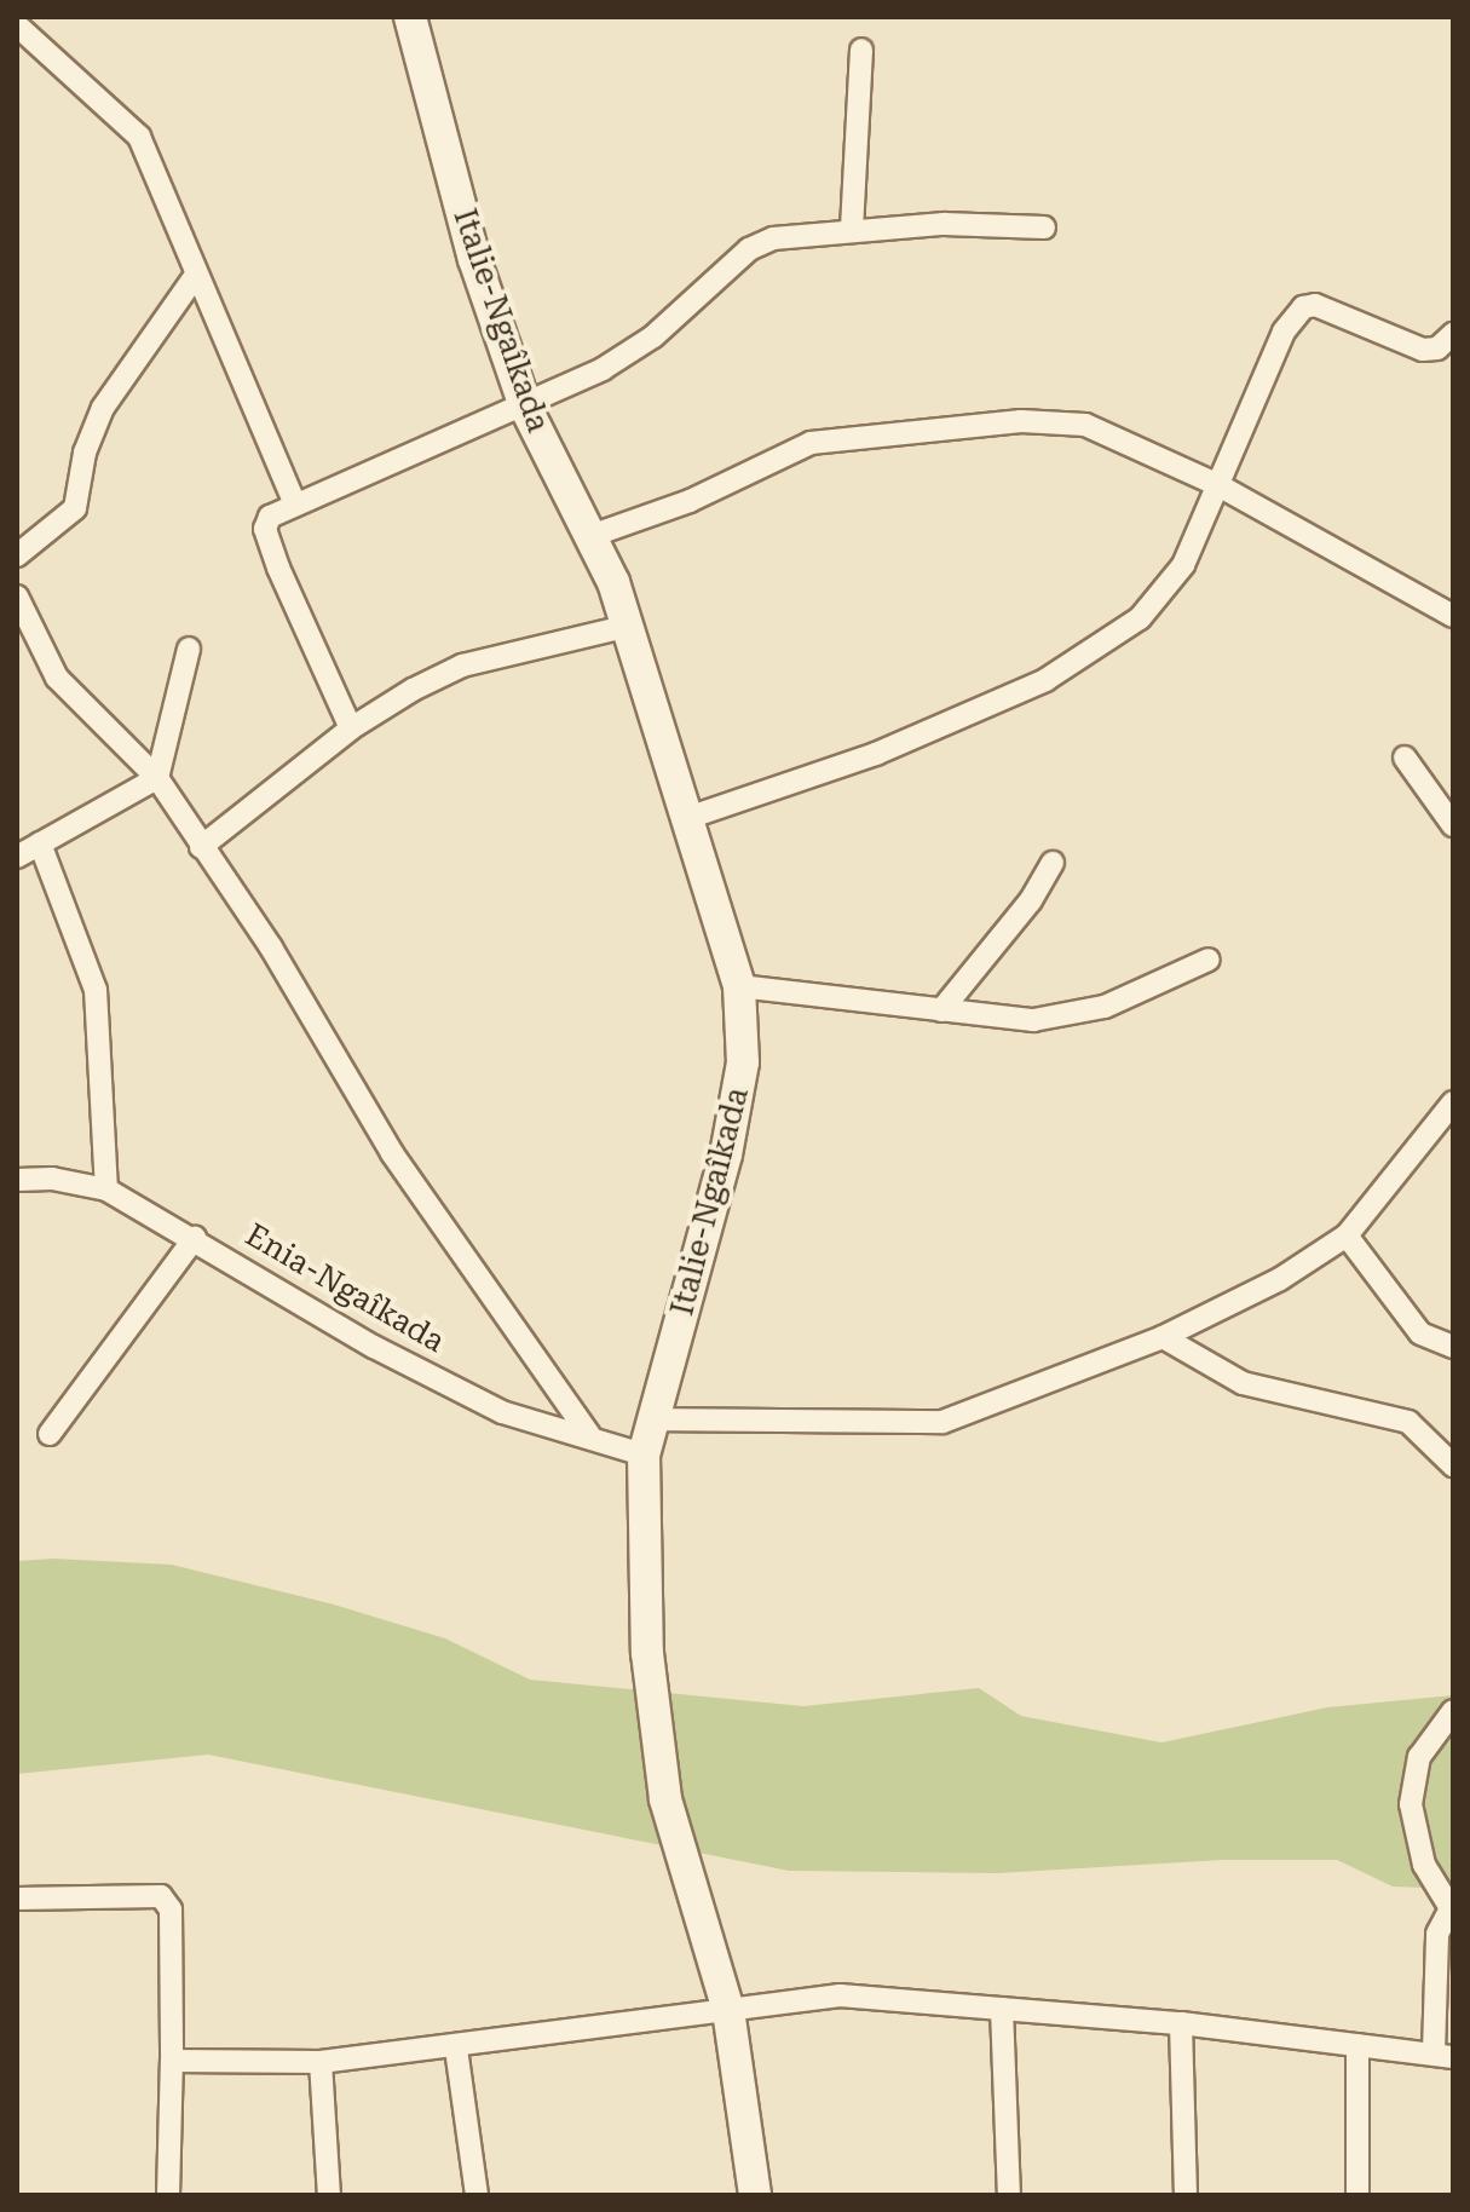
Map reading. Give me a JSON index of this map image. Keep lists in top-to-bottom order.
{
  "streets": {
    "street": ["Italie-Ngaîkada", "Enia-Ngaîkada"]
  },
  "crossings": [
    ["Italie-Ngaîkada", "Enia-Ngaîkada"]
  ]
}
